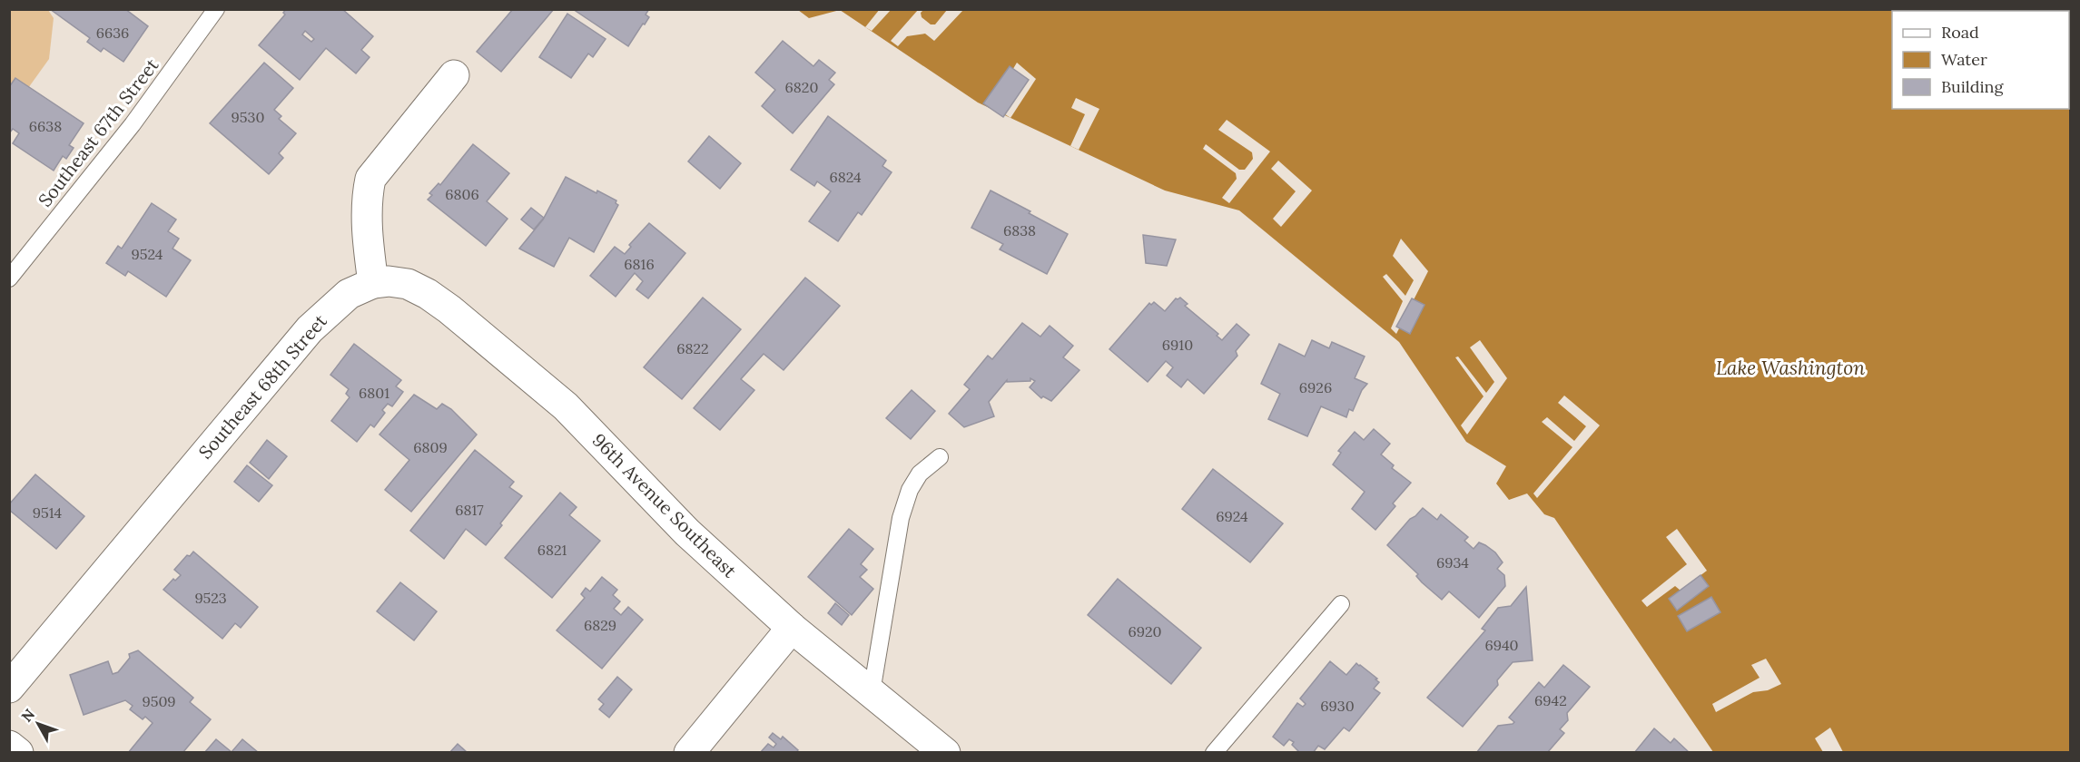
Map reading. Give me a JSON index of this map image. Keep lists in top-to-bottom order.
{
  "streets": {
    "street": ["Southeast 68th Street", "96th Avenue Southeast"],
    "lane": ["Southeast 67th Street"]
  },
  "crossings": [
    ["Southeast 68th Street", "96th Avenue Southeast"]
  ],
  "water": ["Lake Washington"],
  "house_numbers": [
    "6636",
    "6820",
    "9530",
    "6638",
    "6824",
    "6806",
    "6838",
    "9524",
    "6816",
    "6910",
    "6822",
    "6926",
    "6801",
    "6809",
    "6817",
    "9514",
    "6924",
    "6821",
    "6934",
    "9523",
    "6829",
    "6920",
    "6940",
    "6942",
    "9509",
    "6930"
  ],
  "legend": ["Road", "Water", "Building"],
  "north": "top left"
}
